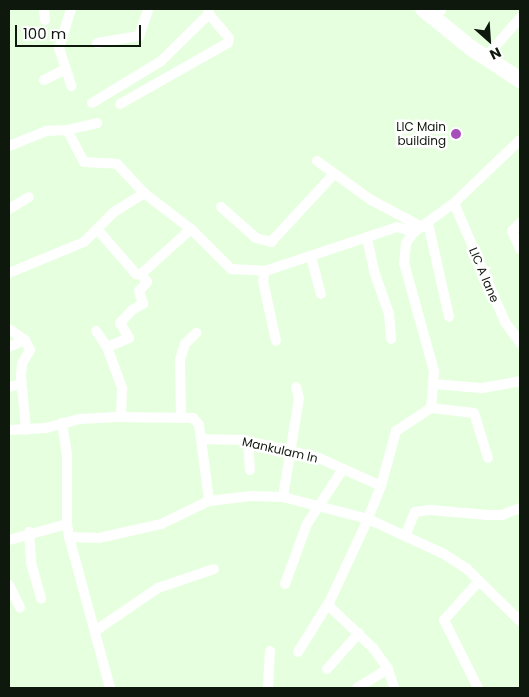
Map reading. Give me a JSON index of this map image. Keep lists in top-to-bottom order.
{
  "streets": {
    "street": ["LIC A lane", "Mankulam ln"]
  },
  "places": ["LIC Main building"],
  "scale_bar": "100 m",
  "north": "bottom right"
}
